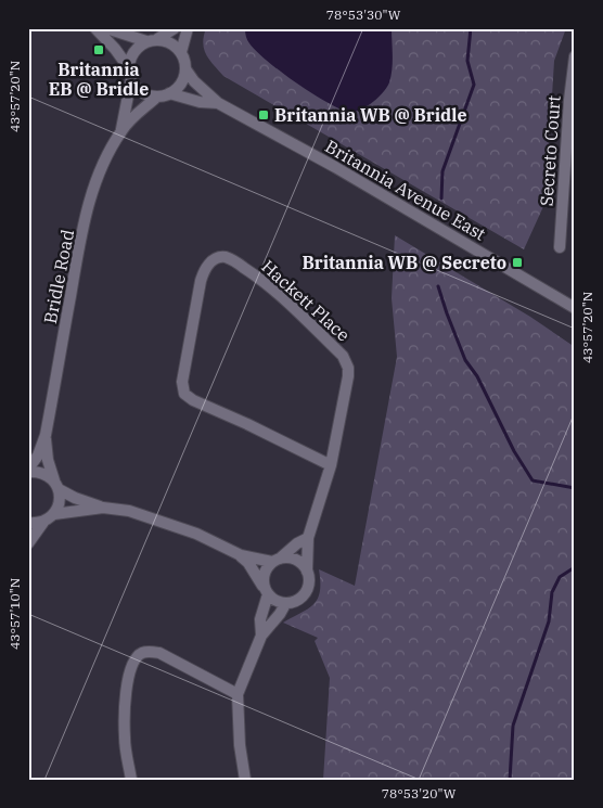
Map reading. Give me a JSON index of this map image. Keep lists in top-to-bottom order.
{
  "streets": {
    "street": [
      "Secreto Court",
      "Britannia Avenue East",
      "Bridle Road",
      "Hackett Place"
    ]
  },
  "crossings": [
    ["Britannia Avenue East", "Bridle Road"]
  ],
  "places": {
    "transit": ["Britannia EB @ Bridle", "Britannia WB @ Bridle", "Britannia WB @ Secreto"]
  },
  "coordinates": [
    "78°53'30\"W",
    "43°57'20\"N",
    "43°57'10\"N",
    "78°53'20\"W"
  ]
}
